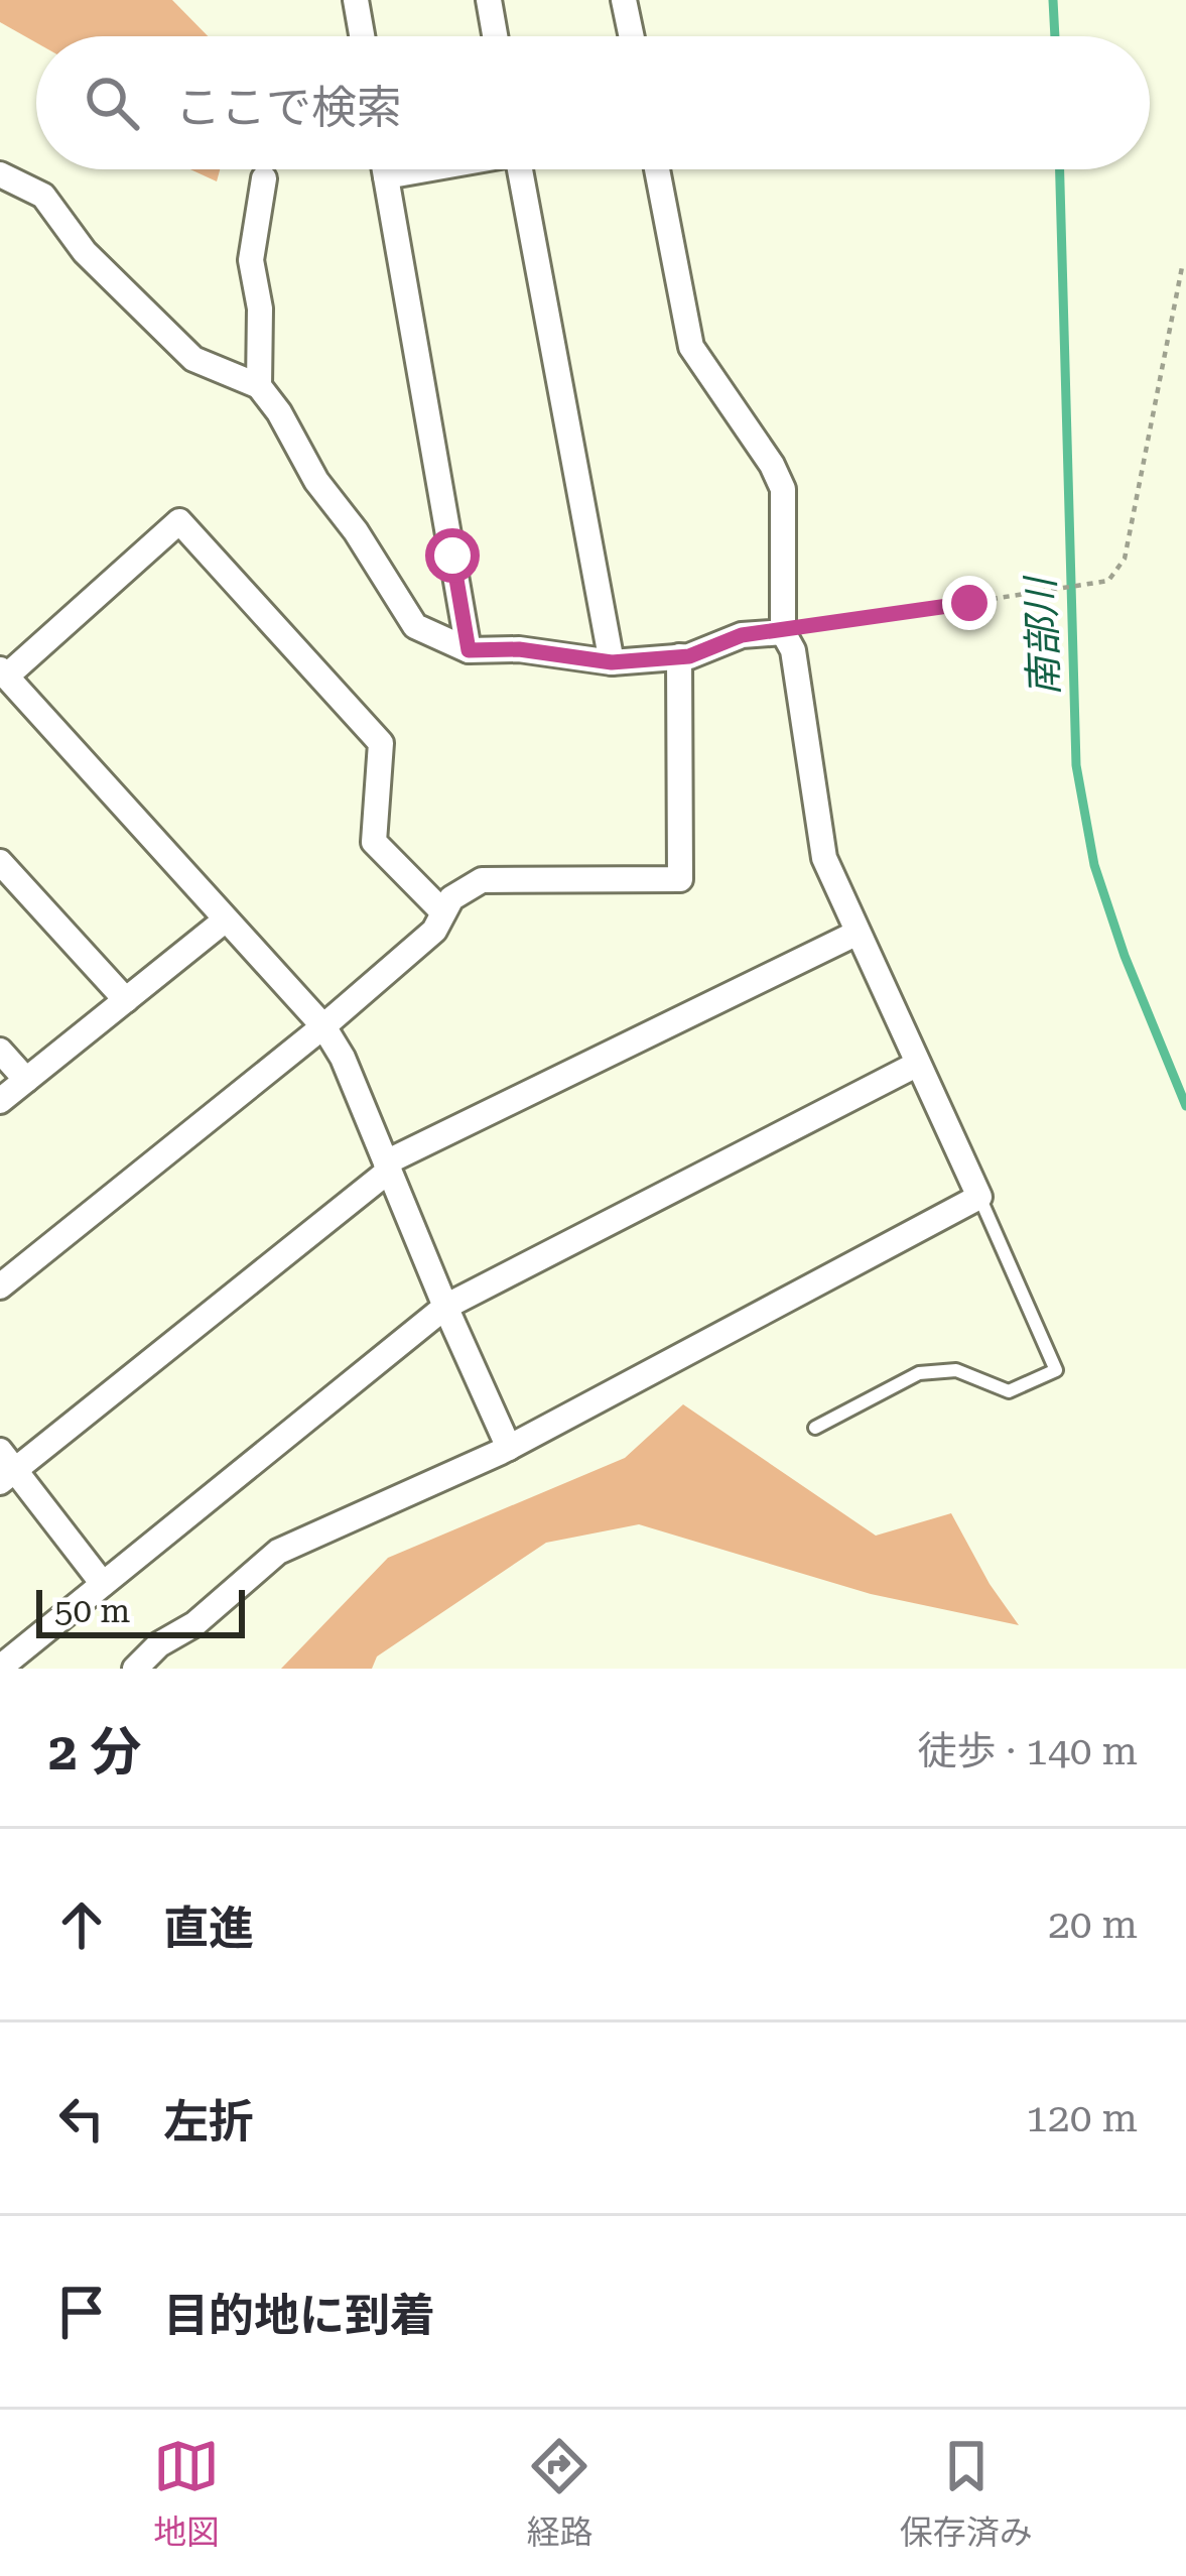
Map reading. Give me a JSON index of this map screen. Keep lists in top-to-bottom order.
{
  "water": ["南部川"],
  "scale_bar": "50 m",
  "page": {
    "search": "ここで検索",
    "scale": "50 m",
    "heading": ["2 分", "徒歩 · 140 m"],
    "list": [
      ["直進", "20 m"],
      ["左折", "120 m"],
      "目的地に到着"
    ],
    "nav": ["地図", "経路", "保存済み"]
  }
}
